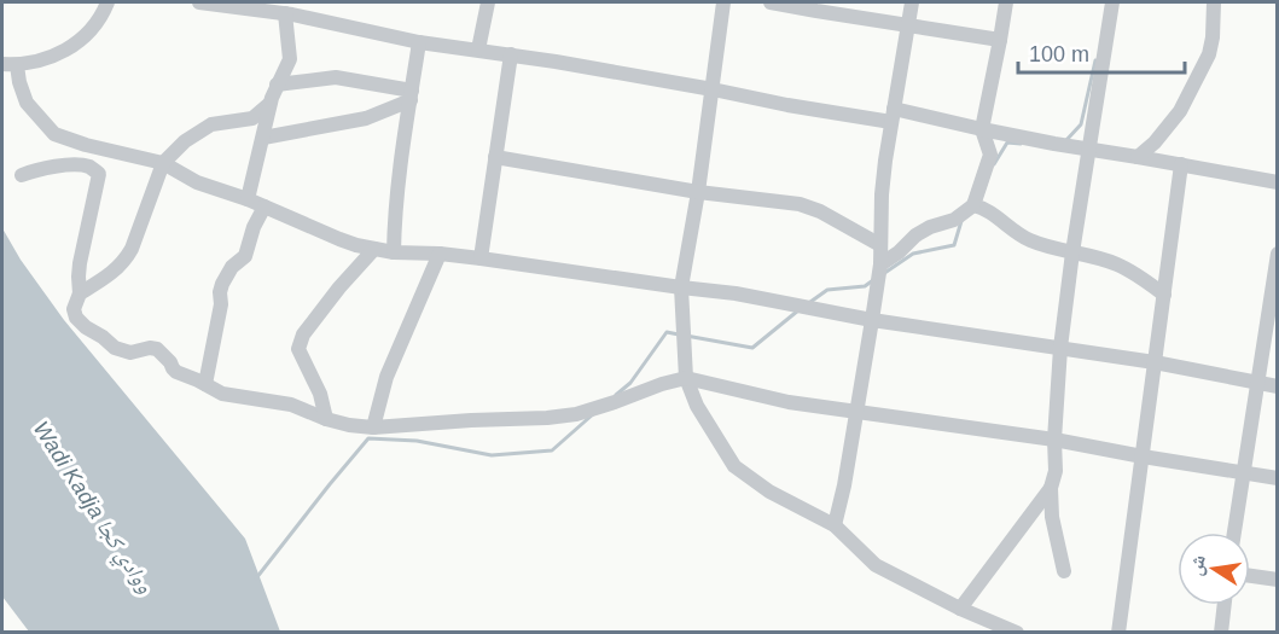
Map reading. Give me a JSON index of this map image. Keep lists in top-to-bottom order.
{
  "water": ["Wadi Kadja ووادي كجا"],
  "scale_bar": "100 m",
  "north": "left"
}
